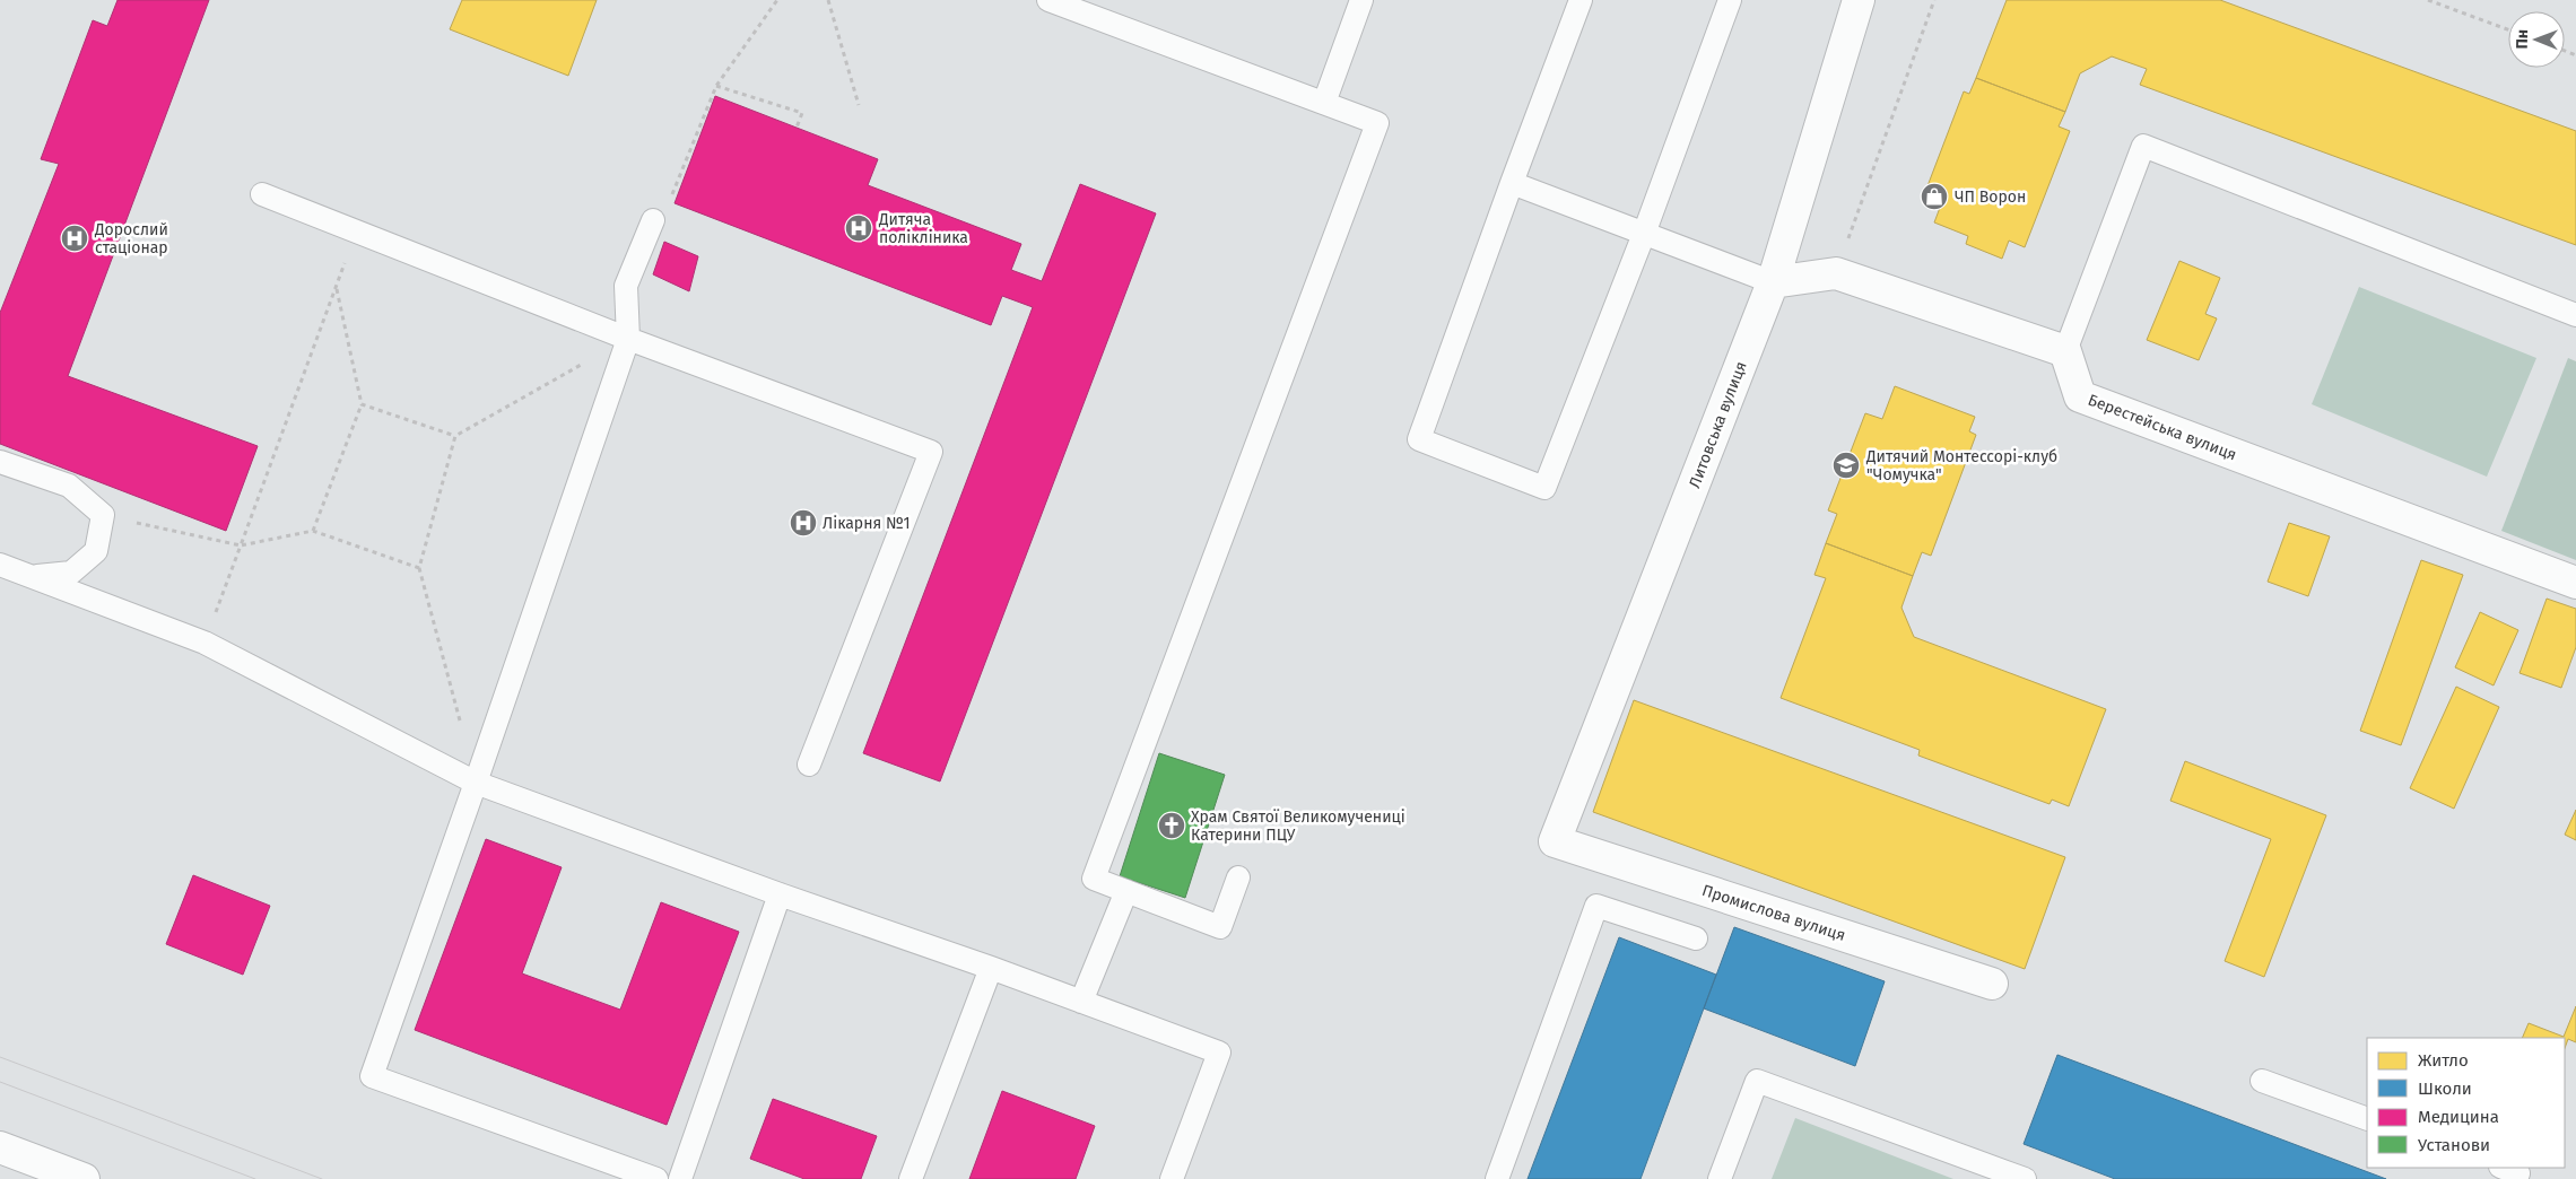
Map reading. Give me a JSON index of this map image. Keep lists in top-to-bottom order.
{
  "streets": {
    "street": ["Литовська вулиця", "Берестейська вулиця", "Промислова вулиця"]
  },
  "crossings": [
    ["Литовська вулиця", "Промислова вулиця"]
  ],
  "places": {
    "shop": ["ЧП Ворон"],
    "hospital": ["Дитяча полікліника", "Дорослий стаціонар", "Лікарня №1"],
    "school or university": ["Дитячий Монтессорі-клуб \"Чомучка\""],
    "church": ["Храм Святої Великомучениці Катерини ПЦУ"]
  },
  "legend": [
    "Житло",
    "Школи",
    "Медицина",
    "Установи"
  ],
  "north": "left"
}
